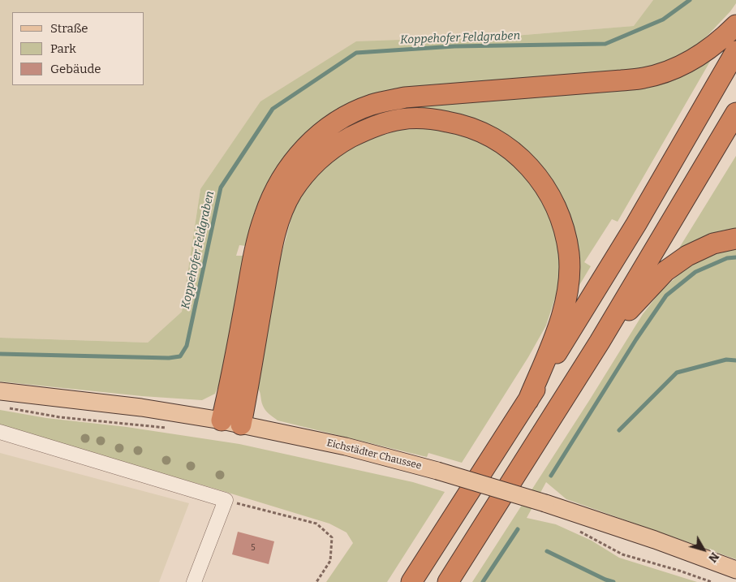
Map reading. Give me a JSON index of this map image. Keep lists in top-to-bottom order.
{
  "streets": {
    "main road": ["Eichstädter Chaussee"]
  },
  "water": ["Koppehofer Feldgraben"],
  "house_numbers": ["5"],
  "legend": ["Straße", "Park", "Gebäude"],
  "north": "bottom right"
}
